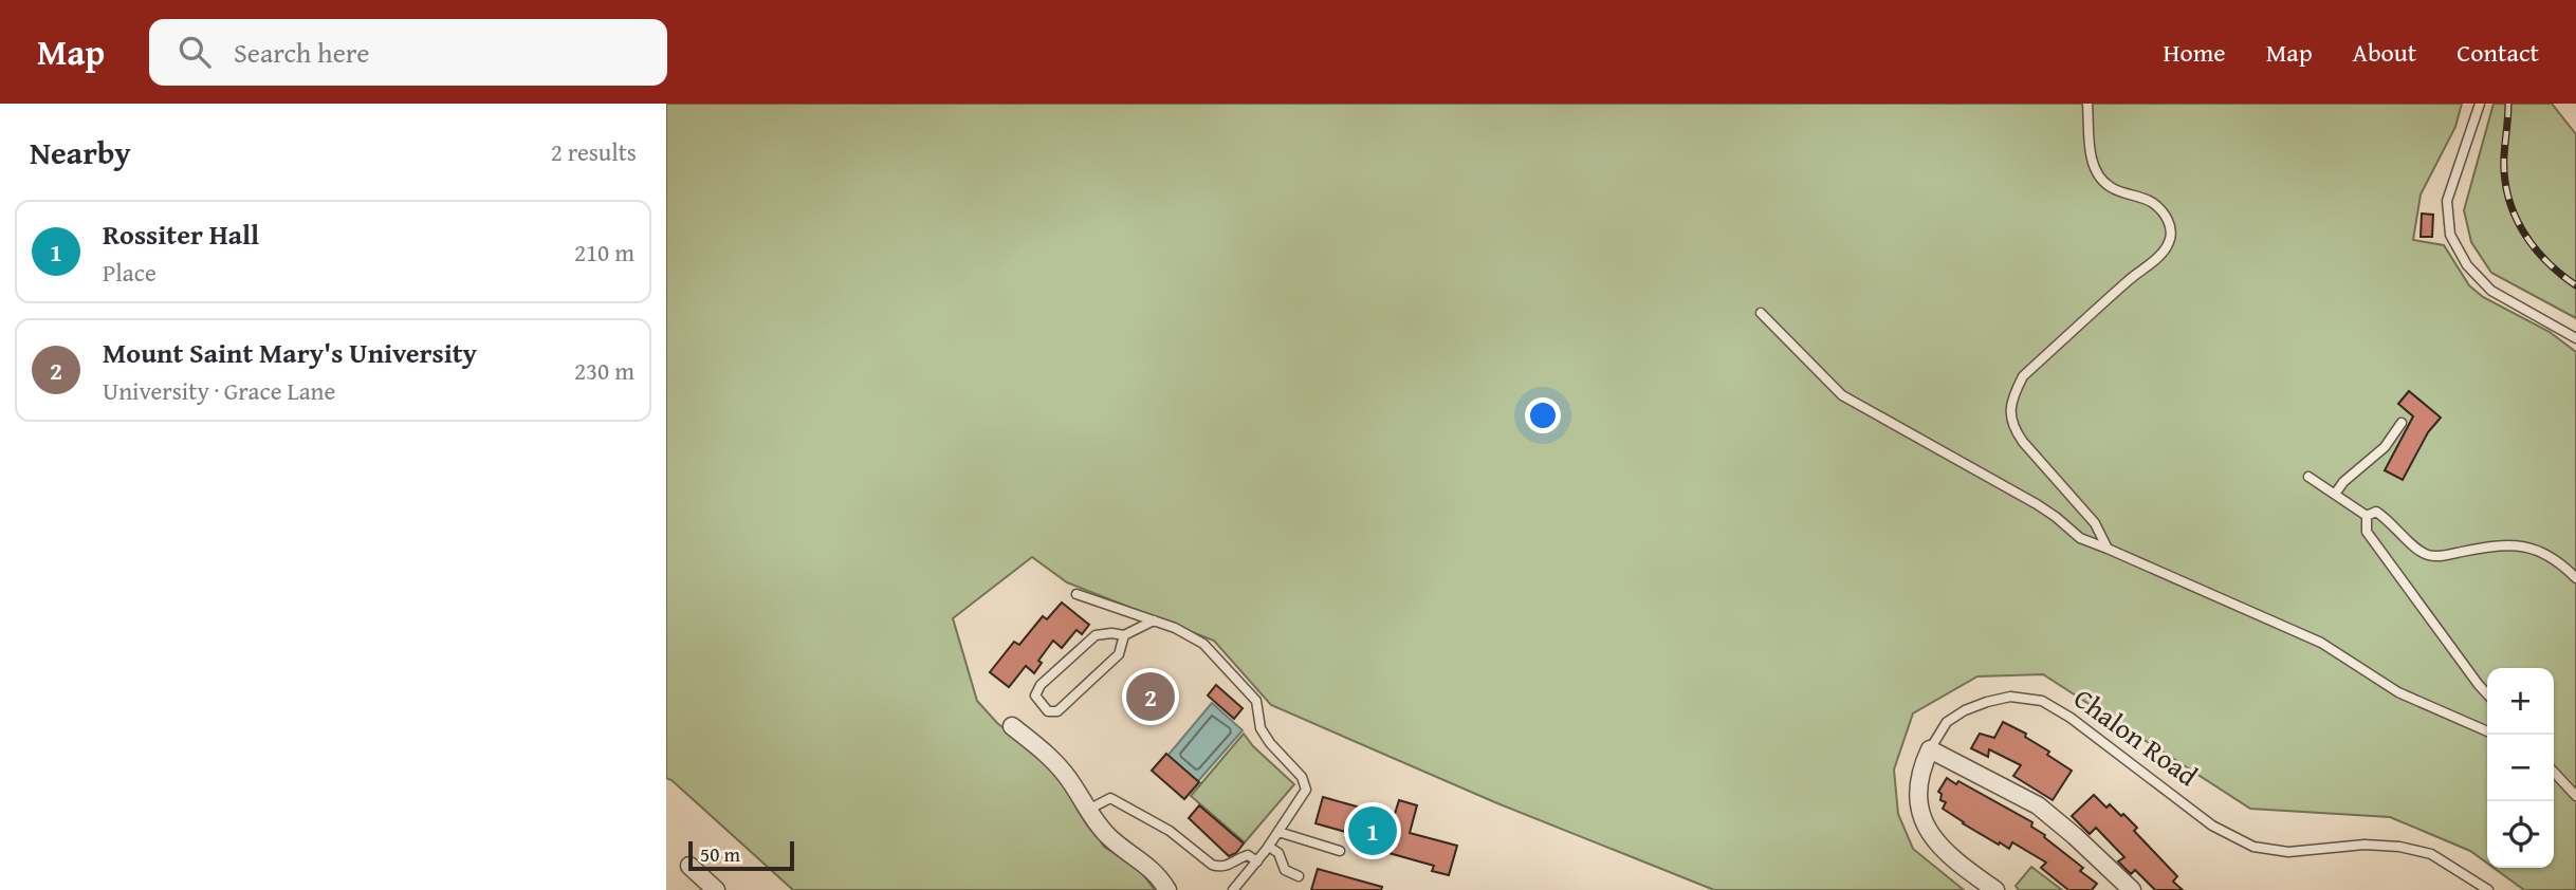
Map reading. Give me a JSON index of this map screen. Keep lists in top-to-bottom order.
{
  "streets": {
    "street": ["Chalon Road"]
  },
  "scale_bar": "50 m",
  "page": {
    "header": "Map",
    "search": "Search here",
    "nav": [
      "Home",
      "Map",
      "About",
      "Contact"
    ],
    "heading": ["Nearby", "2 results"],
    "list": [
      {
        "mark": "1",
        "name": "Rossiter Hall",
        "note": "Place",
        "value": "210 m"
      },
      {
        "mark": "2",
        "name": "Mount Saint Mary's University",
        "note": "University · Grace Lane",
        "value": "230 m"
      }
    ],
    "map_buttons": ["+", "−"],
    "pins": ["2", "1"],
    "scale": "50 m"
  }
}
